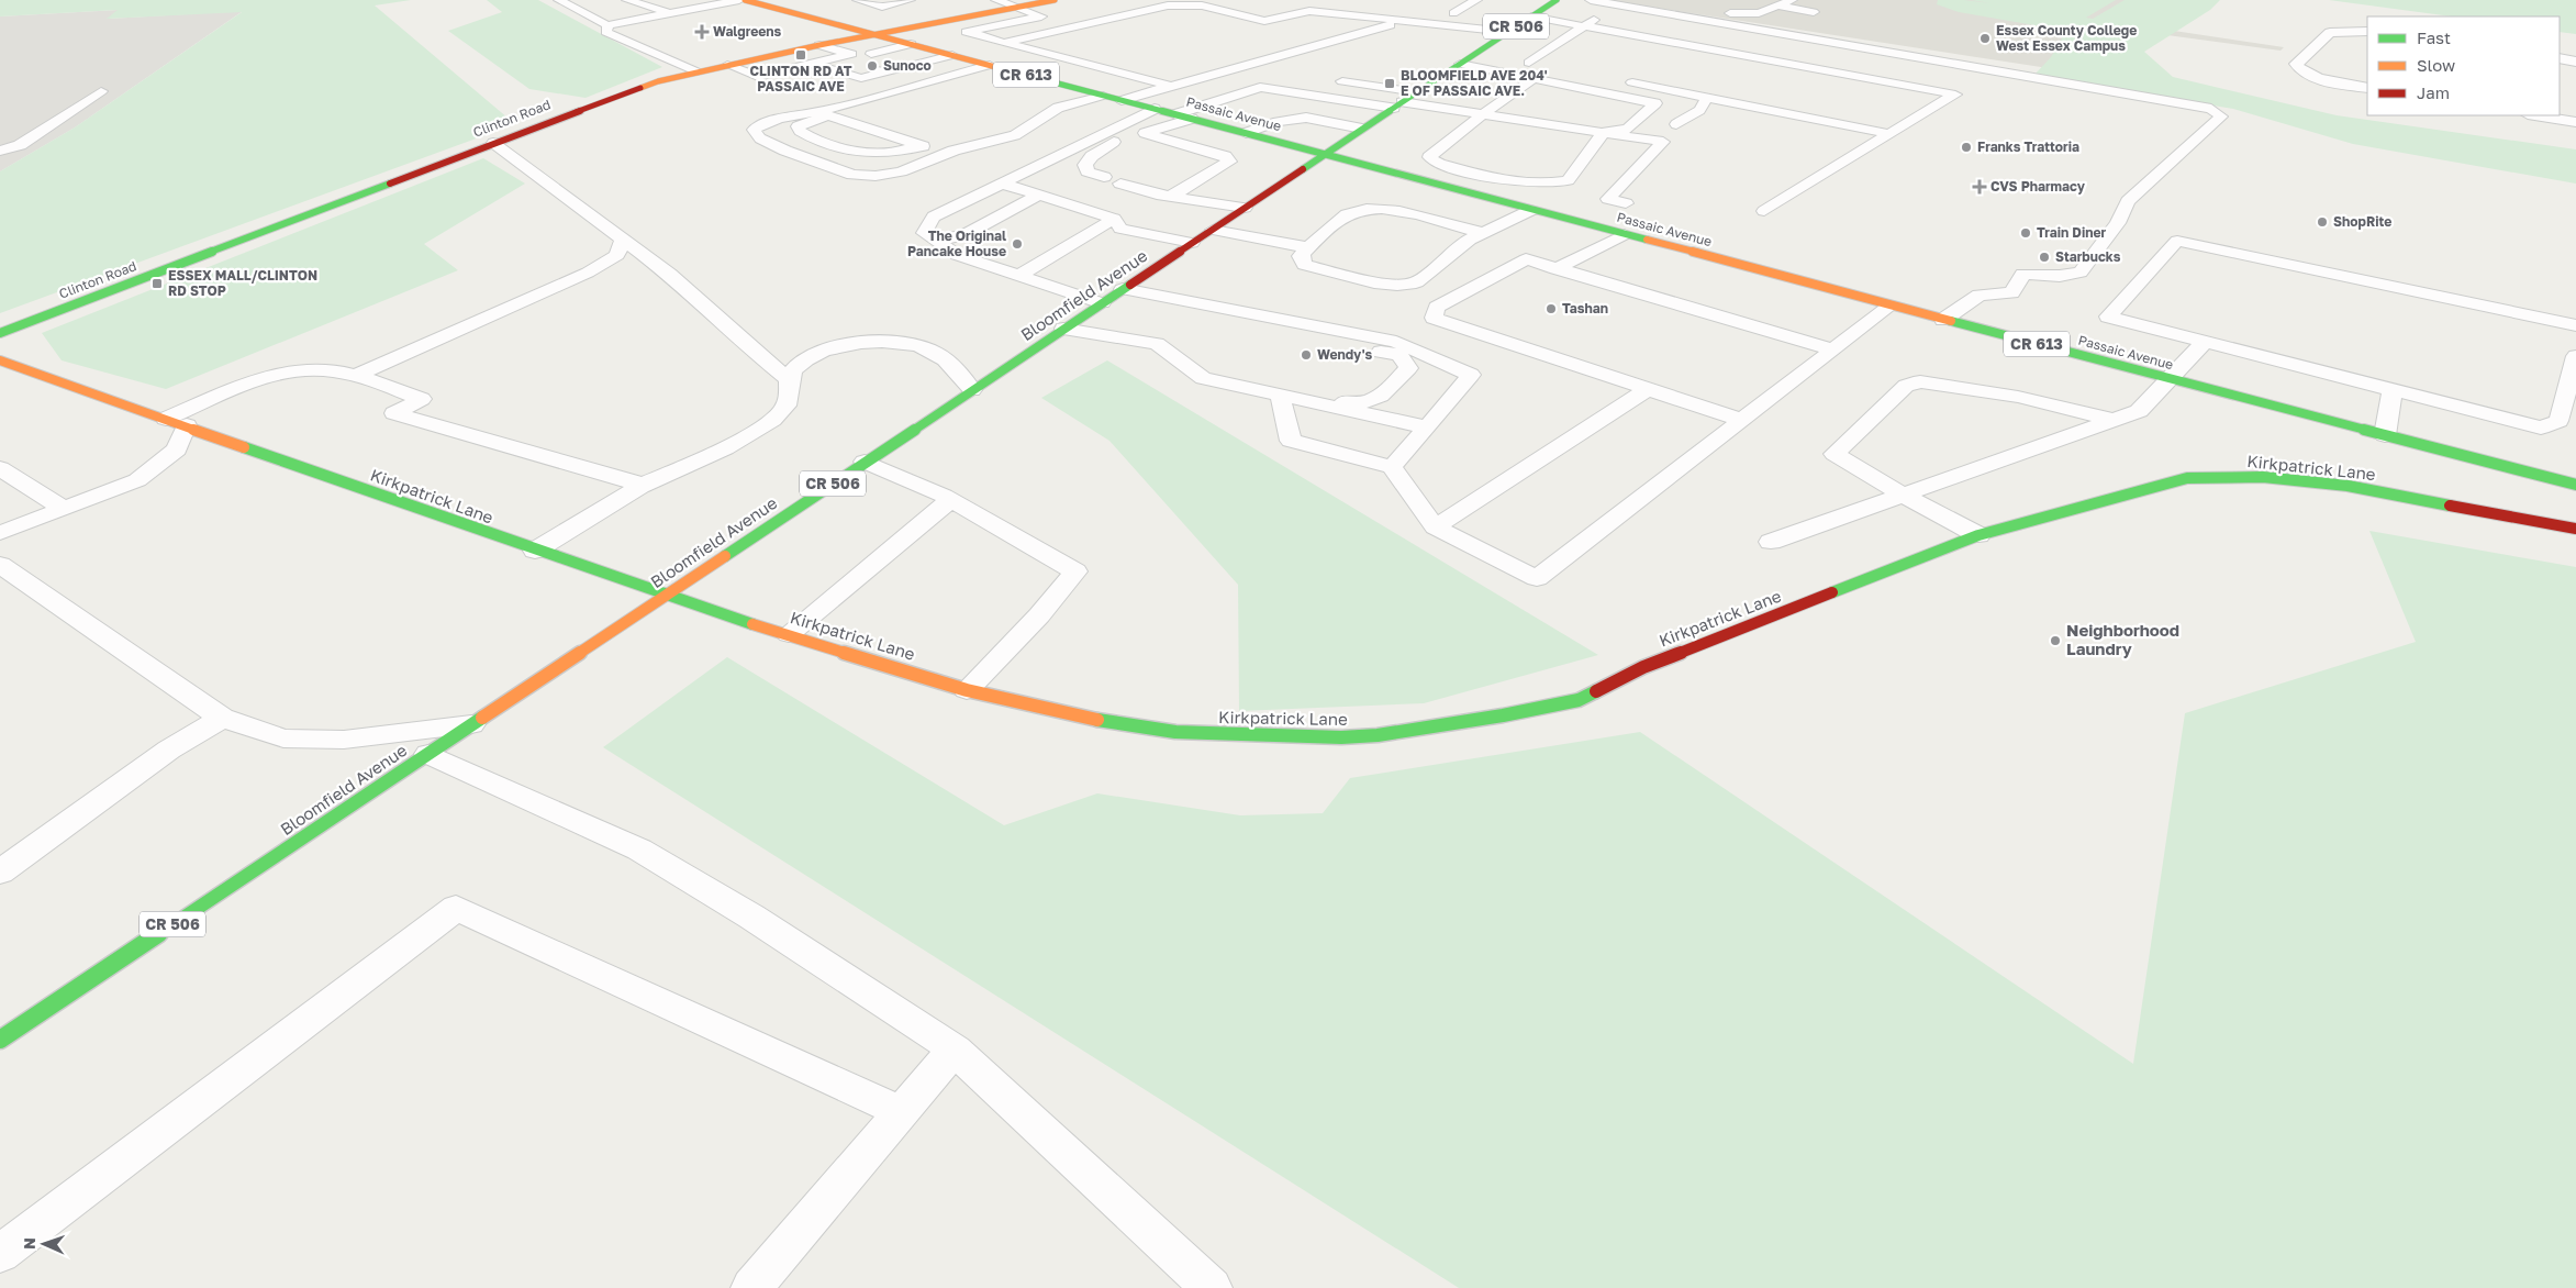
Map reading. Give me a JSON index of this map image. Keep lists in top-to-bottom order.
{
  "streets": {
    "main road": [
      "CR 506",
      "CR 613",
      "Passaic Avenue",
      "Clinton Road",
      "Bloomfield Avenue",
      "Kirkpatrick Lane"
    ]
  },
  "crossings": [
    ["Passaic Avenue", "Clinton Road"],
    ["Passaic Avenue", "Bloomfield Avenue"],
    ["Bloomfield Avenue", "Kirkpatrick Lane"]
  ],
  "places": {
    "health": ["Walgreens", "CVS Pharmacy"],
    "other": [
      "Essex County College West Essex Campus",
      "Sunoco",
      "Franks Trattoria",
      "ShopRite",
      "Train Diner",
      "The Original Pancake House",
      "Starbucks",
      "Tashan",
      "Wendy's",
      "Neighborhood Laundry"
    ],
    "transit": ["CLINTON RD AT PASSAIC AVE", "BLOOMFIELD AVE 204' E OF PASSAIC AVE.", "ESSEX MALL/CLINTON RD STOP"]
  },
  "legend": ["Fast", "Slow", "Jam"],
  "north": "left"
}
